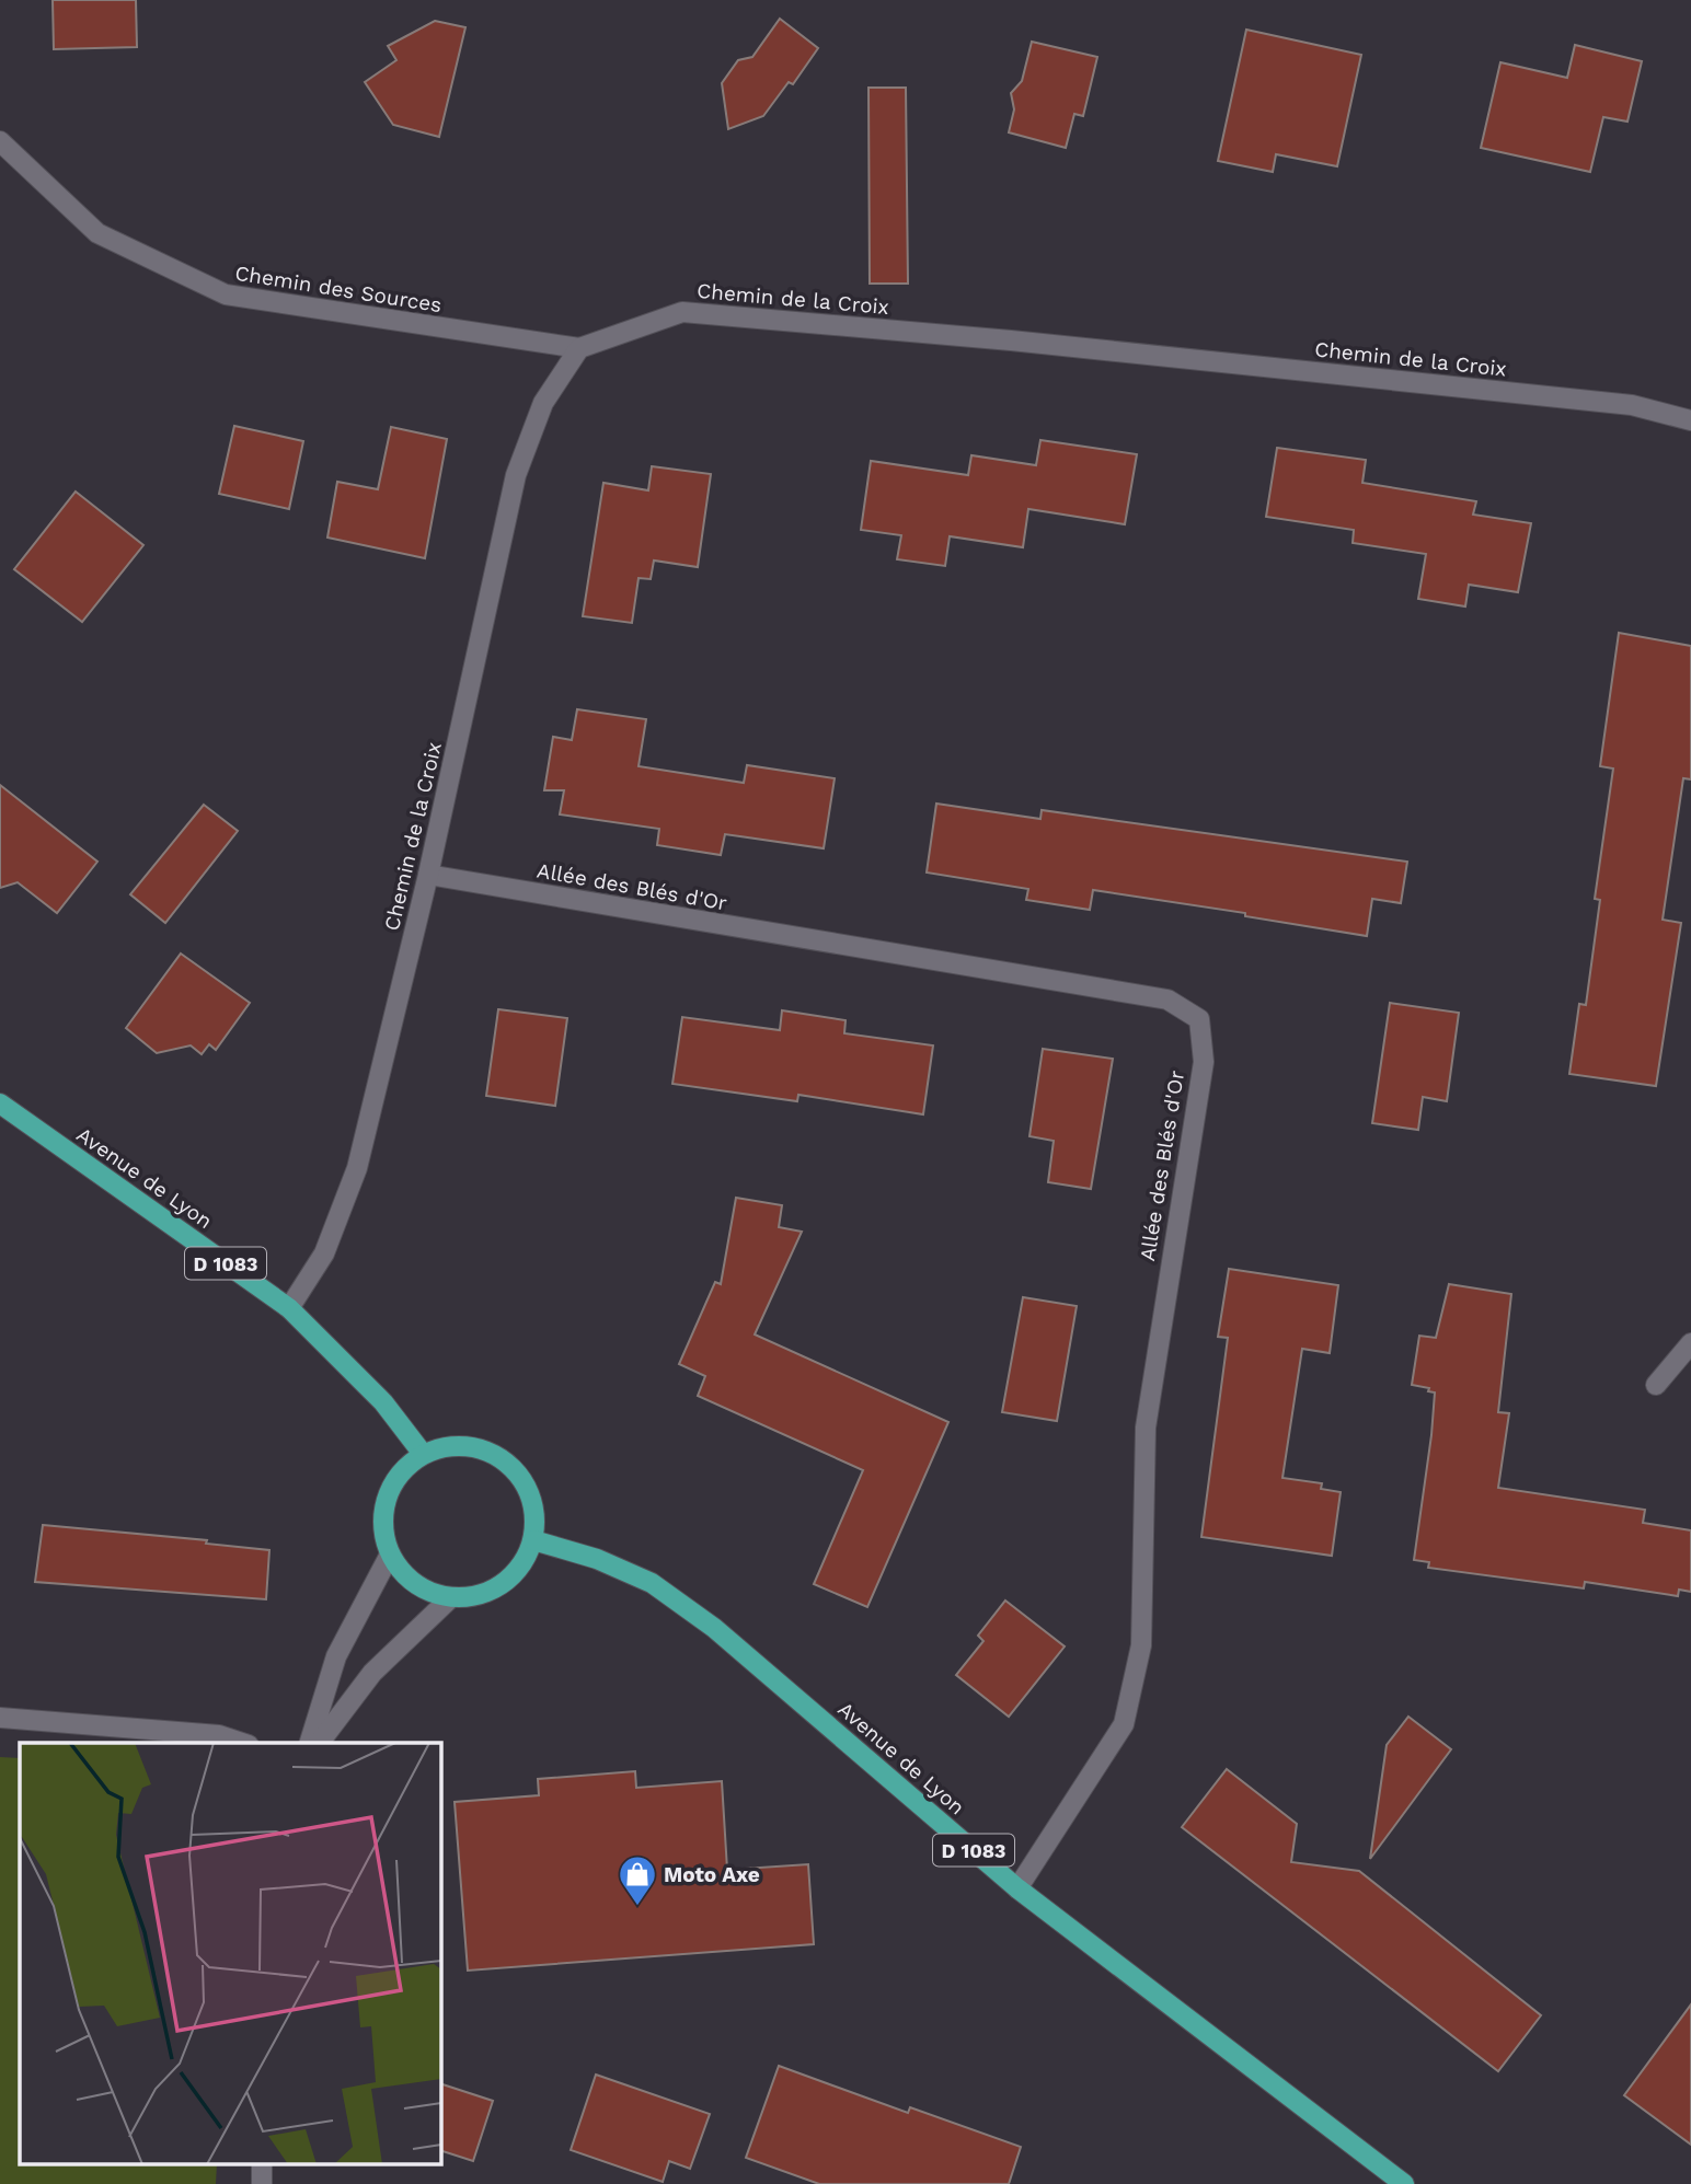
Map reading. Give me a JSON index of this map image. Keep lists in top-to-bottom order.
{
  "streets": {
    "main road": ["Avenue de Lyon", "D 1083"],
    "street": ["Chemin des Sources", "Chemin de la Croix", "Allée des Blés d'Or"]
  },
  "crossings": [
    ["Chemin des Sources", "Chemin de la Croix"],
    ["Chemin de la Croix", "Allée des Blés d'Or"],
    ["Chemin de la Croix", "Avenue de Lyon"],
    ["Allée des Blés d'Or", "Avenue de Lyon"]
  ],
  "places": {
    "shop": ["Moto Axe"]
  }
}
